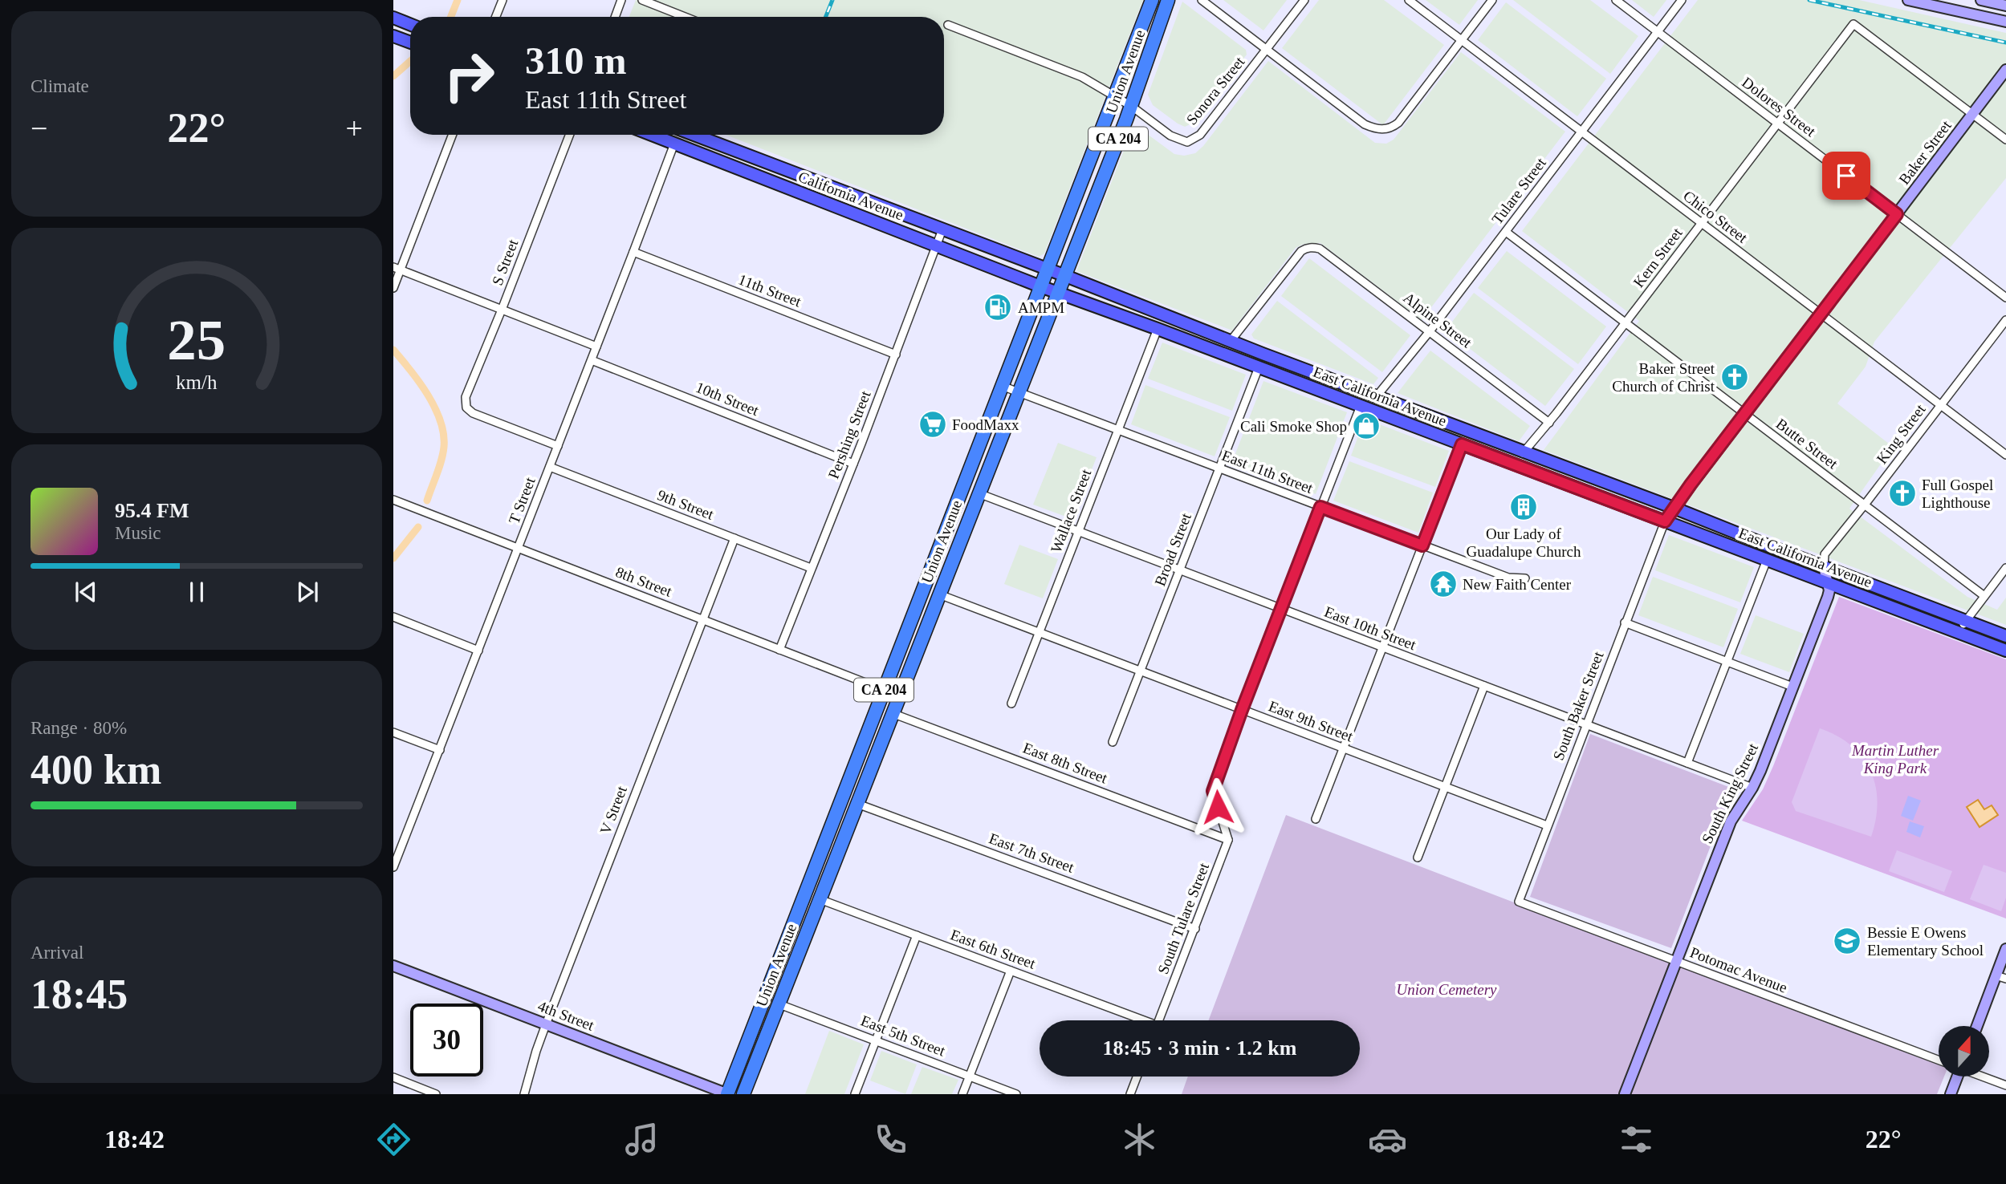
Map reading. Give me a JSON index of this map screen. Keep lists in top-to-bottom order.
{
  "streets": {
    "highway": ["Union Avenue", "CA 204"],
    "main road": ["California Avenue", "East California Avenue"],
    "street": [
      "Sonora Street",
      "Dolores Street",
      "Baker Street",
      "Tulare Street",
      "Chico Street",
      "Kern Street",
      "S Street",
      "11th Street",
      "Alpine Street",
      "10th Street",
      "King Street",
      "Pershing Street",
      "Butte Street",
      "East 11th Street",
      "T Street",
      "9th Street",
      "Wallace Street",
      "Broad Street",
      "8th Street",
      "East 10th Street",
      "South Baker Street",
      "East 9th Street",
      "East 8th Street",
      "South King Street",
      "V Street",
      "East 7th Street",
      "South Tulare Street",
      "East 6th Street",
      "Potomac Avenue",
      "4th Street",
      "East 5th Street"
    ]
  },
  "crossings": [
    ["Union Avenue", "Sonora Street"],
    ["Union Avenue", "California Avenue"],
    ["Union Avenue", "East California Avenue"],
    ["Union Avenue", "East 11th Street"],
    ["Union Avenue", "8th Street"],
    ["Union Avenue", "East 10th Street"],
    ["Union Avenue", "East 9th Street"],
    ["Union Avenue", "East 8th Street"],
    ["Union Avenue", "East 7th Street"],
    ["Union Avenue", "East 6th Street"],
    ["Union Avenue", "4th Street"],
    ["Union Avenue", "East 5th Street"],
    ["Dolores Street", "Baker Street"],
    ["Dolores Street", "Tulare Street"],
    ["Dolores Street", "Kern Street"],
    ["Baker Street", "Chico Street"],
    ["Baker Street", "Kern Street"],
    ["Baker Street", "East California Avenue"],
    ["Baker Street", "Butte Street"],
    ["Baker Street", "South Baker Street"],
    ["Tulare Street", "Chico Street"],
    ["Tulare Street", "Alpine Street"],
    ["Tulare Street", "East California Avenue"],
    ["Tulare Street", "Butte Street"],
    ["California Avenue", "East California Avenue"],
    ["California Avenue", "Pershing Street"],
    ["California Avenue", "T Street"],
    ["Chico Street", "Kern Street"],
    ["Chico Street", "King Street"],
    ["Kern Street", "Alpine Street"],
    ["Kern Street", "East California Avenue"],
    ["Kern Street", "Butte Street"],
    ["S Street", "T Street"],
    ["11th Street", "Pershing Street"],
    ["11th Street", "T Street"],
    ["Alpine Street", "East California Avenue"],
    ["East California Avenue", "King Street"],
    ["East California Avenue", "Wallace Street"],
    ["East California Avenue", "Broad Street"],
    ["East California Avenue", "South Baker Street"],
    ["East California Avenue", "South King Street"],
    ["10th Street", "Pershing Street"],
    ["10th Street", "T Street"],
    ["King Street", "Butte Street"],
    ["King Street", "South King Street"],
    ["Pershing Street", "9th Street"],
    ["Pershing Street", "8th Street"],
    ["East 11th Street", "Wallace Street"],
    ["East 11th Street", "Broad Street"],
    ["T Street", "9th Street"],
    ["T Street", "8th Street"],
    ["9th Street", "V Street"],
    ["Wallace Street", "East 10th Street"],
    ["Wallace Street", "East 9th Street"],
    ["Broad Street", "East 10th Street"],
    ["Broad Street", "East 9th Street"],
    ["8th Street", "V Street"],
    ["East 10th Street", "South Baker Street"],
    ["East 10th Street", "South King Street"],
    ["South Baker Street", "East 9th Street"],
    ["South Baker Street", "Potomac Avenue"],
    ["East 8th Street", "South Tulare Street"],
    ["South King Street", "Potomac Avenue"],
    ["V Street", "4th Street"],
    ["East 7th Street", "South Tulare Street"]
  ],
  "parks": ["Martin Luther King Park", "Union Cemetery"],
  "places": {
    "fuel station": ["AMPM"],
    "church": ["Baker Street Church of Christ", "Full Gospel Lighthouse"],
    "supermarket": ["FoodMaxx"],
    "shop": ["Cali Smoke Shop"],
    "building": ["Our Lady of Guadalupe Church"],
    "temple": ["New Faith Center"],
    "school or university": ["Bessie E Owens Elementary School"]
  },
  "north": "top",
  "page": {
    "tile": [
      "Climate",
      ["Range · 80%", "400 km"],
      ["Arrival", "18:45"]
    ],
    "turn": ["310 m", "East 11th Street"],
    "heat": ["−", "22°", "+"],
    "song": ["95.4 FM", "Music"],
    "limit": "30",
    "trip": "18:45 · 3 min · 1.2 km",
    "tabs": ["18:42", "22°"],
    "gauge": ["25", "km/h"]
  }
}
